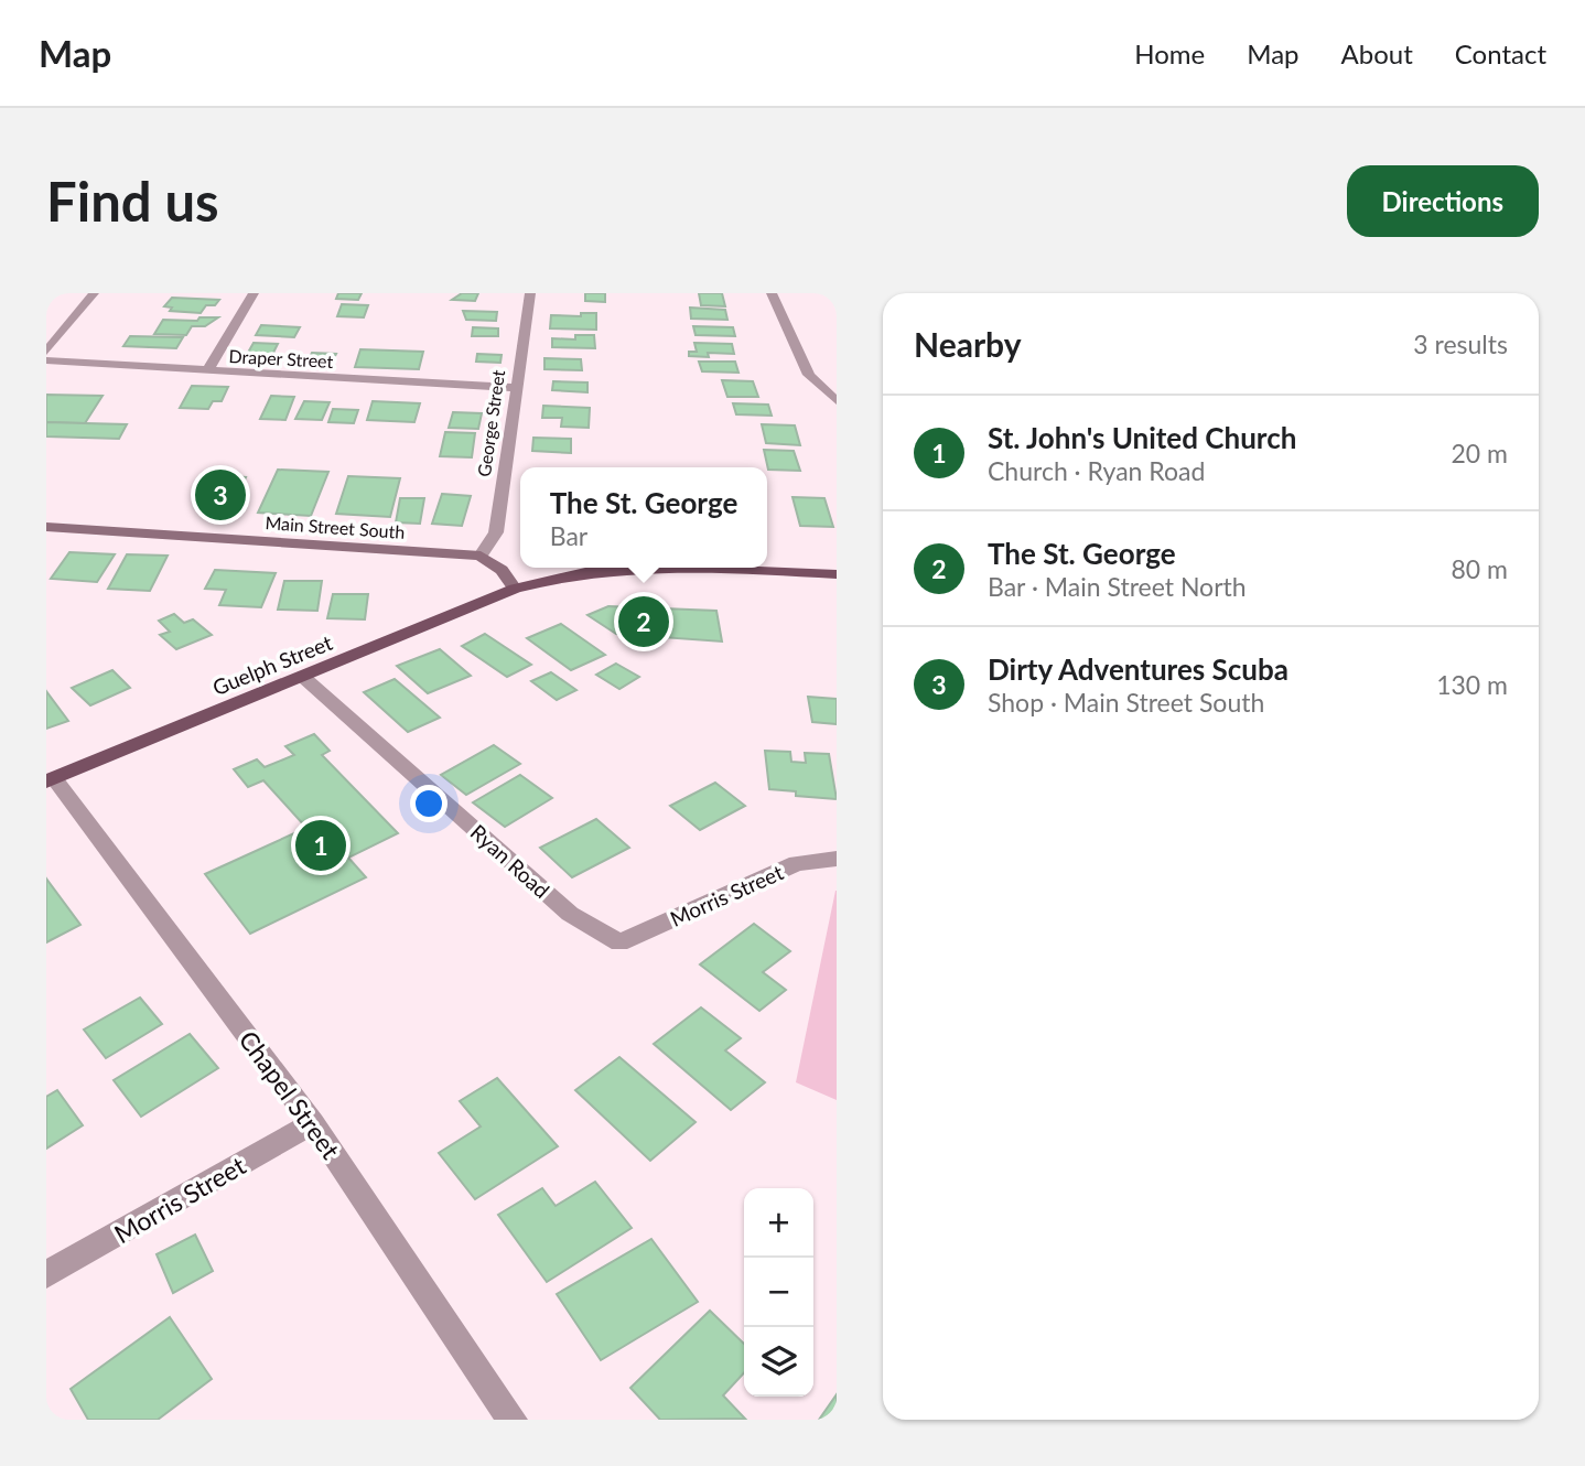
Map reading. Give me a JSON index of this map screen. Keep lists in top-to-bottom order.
{
  "streets": {
    "main road": ["Main Street South", "Guelph Street"],
    "street": [
      "Draper Street",
      "George Street",
      "Ryan Road",
      "Morris Street",
      "Chapel Street"
    ]
  },
  "crossings": [
    ["Draper Street", "George Street"],
    ["George Street", "Main Street South"],
    ["Guelph Street", "Ryan Road"],
    ["Guelph Street", "Chapel Street"],
    ["Ryan Road", "Morris Street"],
    ["Morris Street", "Chapel Street"]
  ],
  "page": {
    "header": "Map",
    "nav": [
      "Home",
      "Map",
      "About",
      "Contact"
    ],
    "buttons": "Directions",
    "title": "Find us",
    "heading": ["Nearby", "3 results"],
    "list": [
      {
        "mark": "1",
        "name": "St. John's United Church",
        "note": "Church · Ryan Road",
        "value": "20 m"
      },
      {
        "mark": "2",
        "name": "The St. George",
        "note": "Bar · Main Street North",
        "value": "80 m"
      },
      {
        "mark": "3",
        "name": "Dirty Adventures Scuba",
        "note": "Shop · Main Street South",
        "value": "130 m"
      }
    ],
    "pins": ["3", "2", "1"],
    "popup": ["The St. George", "Bar"],
    "map_buttons": ["+", "−"]
  }
}
